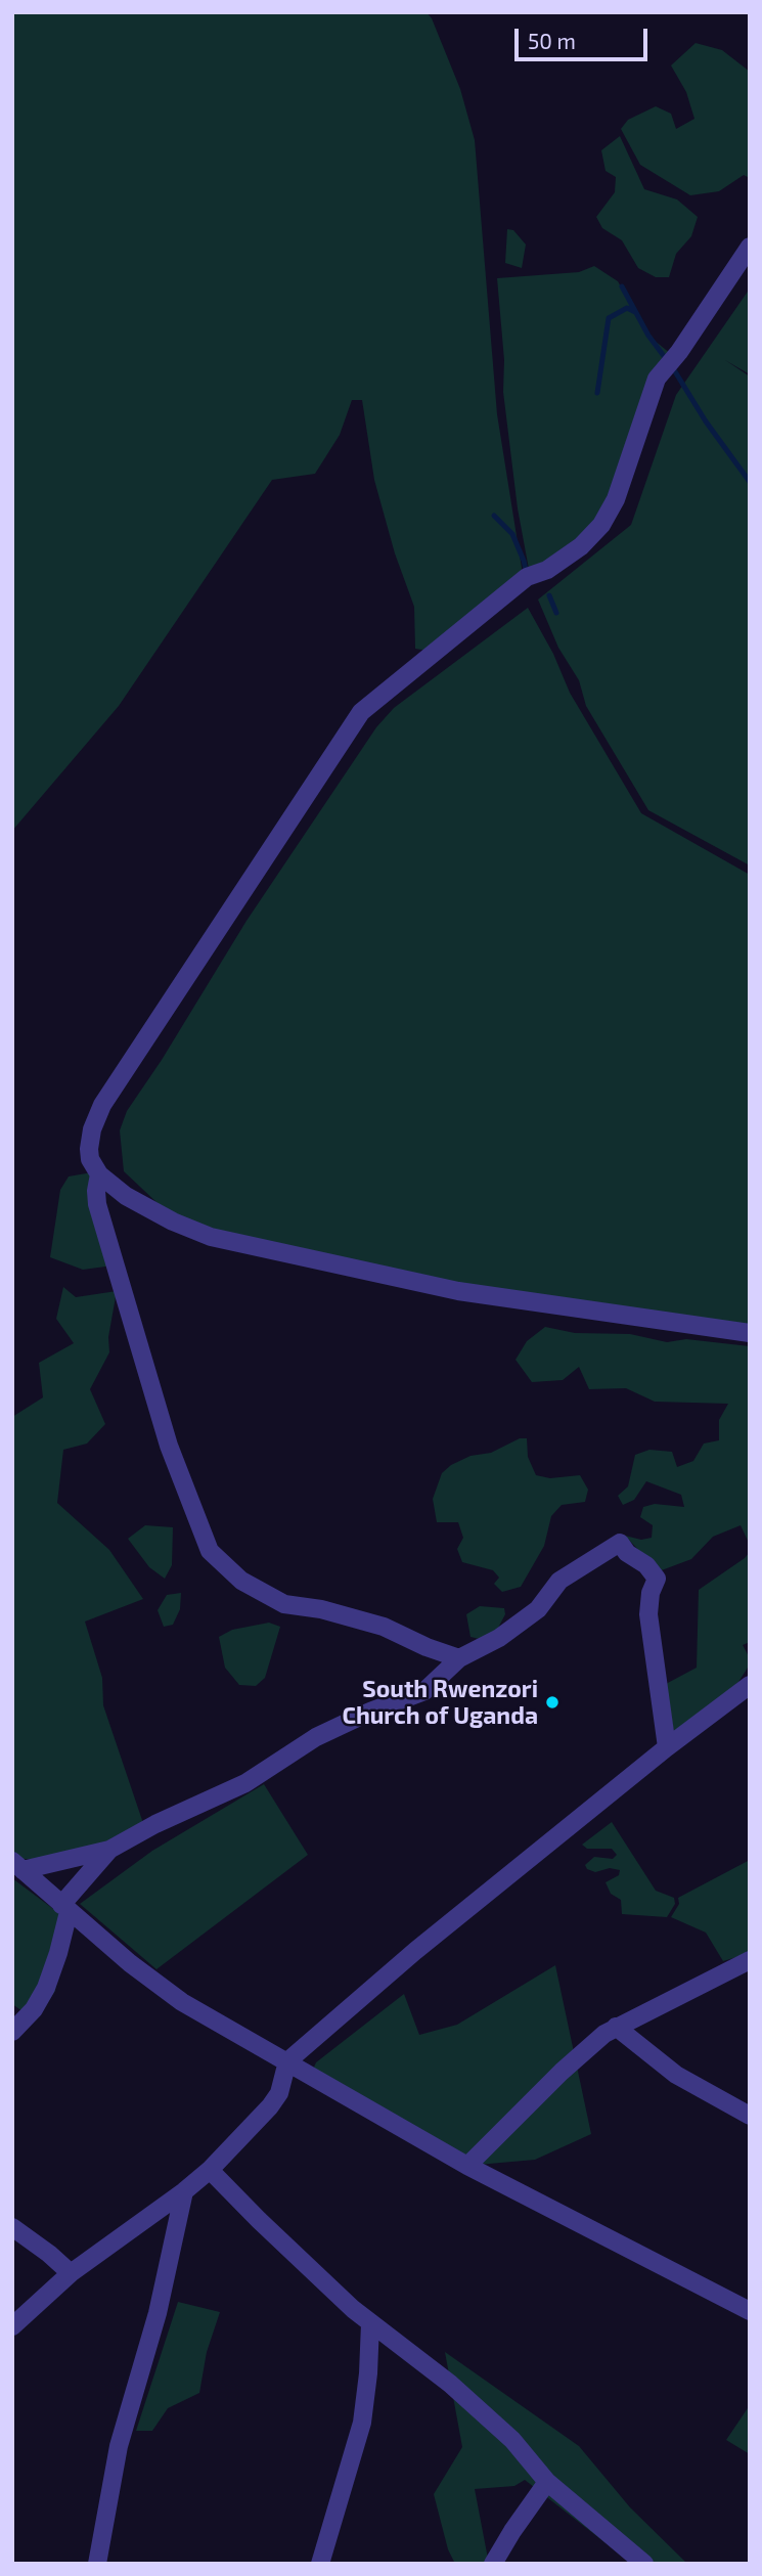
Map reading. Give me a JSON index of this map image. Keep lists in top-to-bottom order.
{
  "places": ["South Rwenzori Church of Uganda"],
  "scale_bar": "50 m"
}
